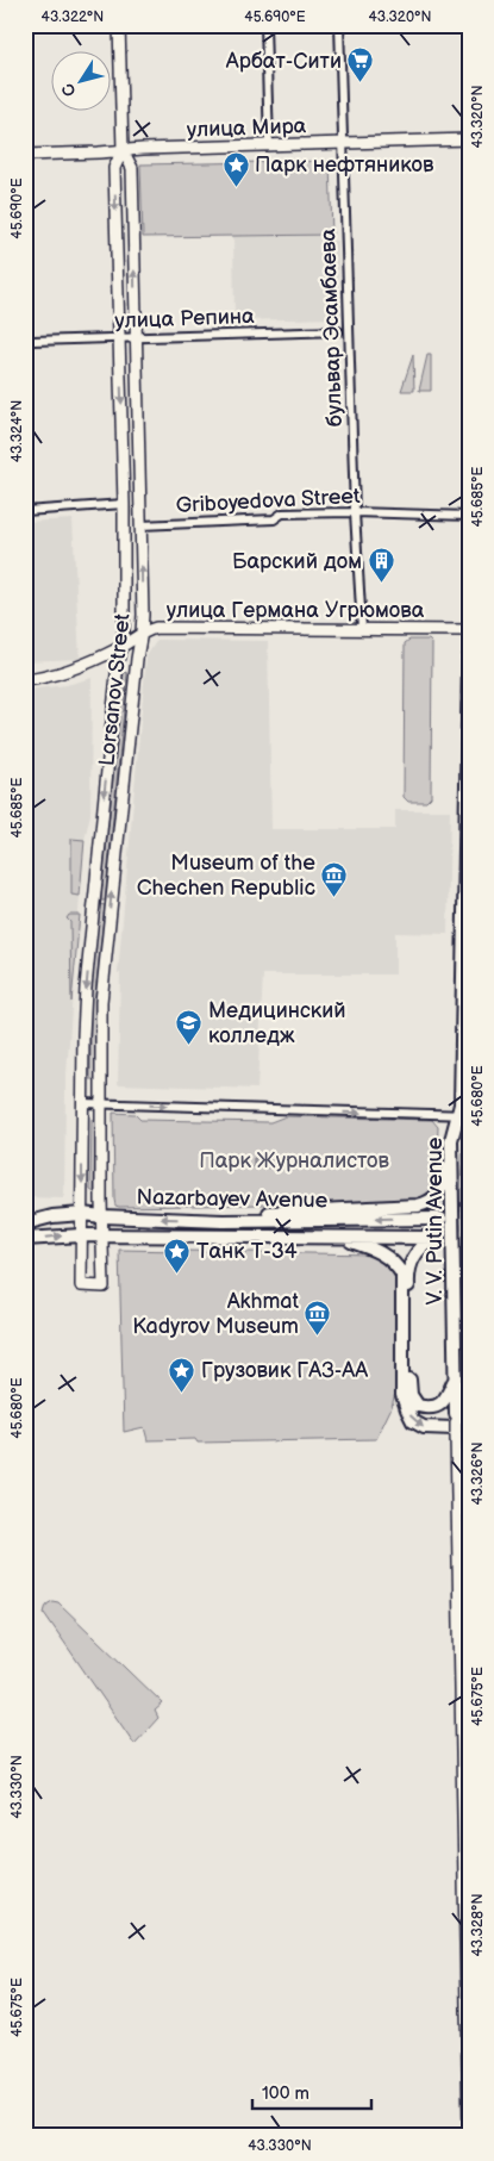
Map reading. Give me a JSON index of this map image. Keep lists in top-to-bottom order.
{
  "streets": {
    "main road": [
      "улица Мира",
      "улица Германа Угрюмова",
      "Lorsanov Street",
      "Nazarbayev Avenue",
      "V. V. Putin Avenue"
    ],
    "street": ["улица Репина", "бульвар Эсамбаева", "Griboyedova Street"]
  },
  "crossings": [
    ["улица Мира", "бульвар Эсамбаева"],
    ["улица Мира", "Lorsanov Street"],
    ["улица Репина", "Lorsanov Street"],
    ["бульвар Эсамбаева", "Griboyedova Street"],
    ["бульвар Эсамбаева", "улица Германа Угрюмова"],
    ["Griboyedova Street", "Lorsanov Street"],
    ["улица Германа Угрюмова", "Lorsanov Street"],
    ["Lorsanov Street", "Nazarbayev Avenue"],
    ["Nazarbayev Avenue", "V. V. Putin Avenue"]
  ],
  "parks": ["Парк Журналистов"],
  "places": {
    "supermarket": ["Арбат-Сити"],
    "place": ["Парк нефтяников", "Танк Т-34", "Грузовик ГАЗ-АА"],
    "building": ["Барский дом"],
    "museum": ["Museum of the Chechen Republic", "Akhmat Kadyrov Museum"],
    "school or university": ["Медицинский колледж"]
  },
  "scale_bar": "100 m",
  "north": "bottom left",
  "coordinates": [
    "43.322°N",
    "45.690°E",
    "43.320°N",
    "43.324°N",
    "45.685°E",
    "45.680°E",
    "43.326°N",
    "45.675°E",
    "43.330°N",
    "43.328°N"
  ]
}
